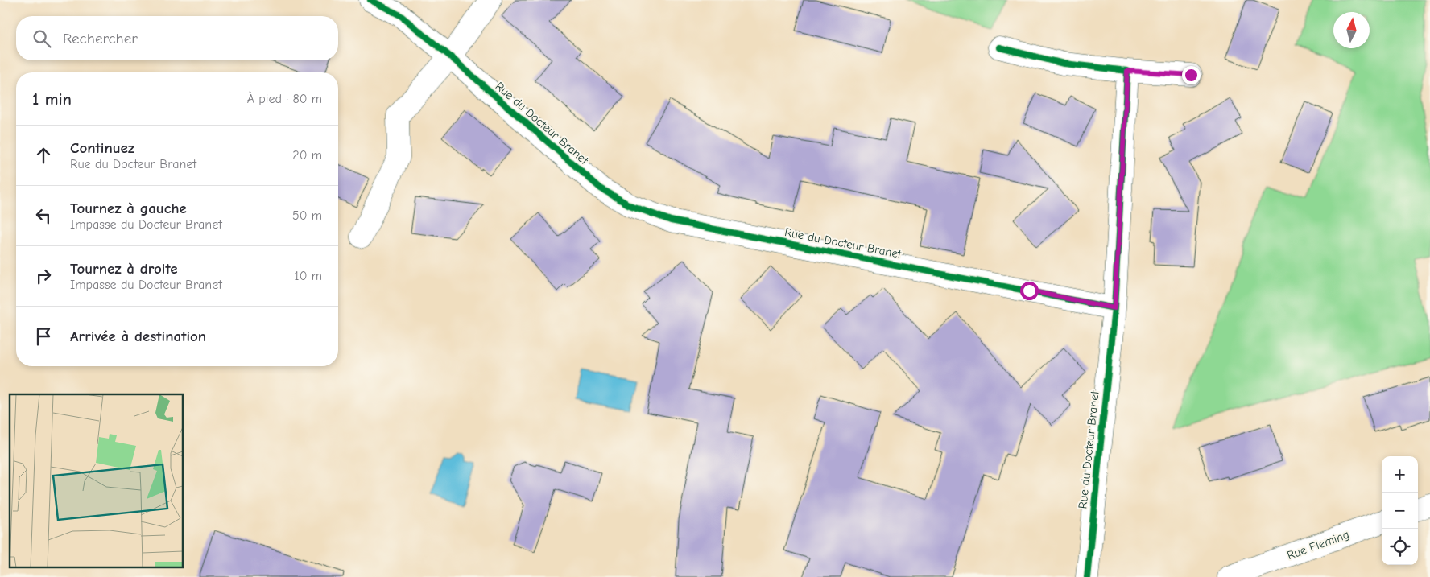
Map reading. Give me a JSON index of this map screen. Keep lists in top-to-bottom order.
{
  "streets": {
    "street": ["Rue du Docteur Branet", "Rue Fleming"]
  },
  "north": "top",
  "page": {
    "search": "Rechercher",
    "heading": ["1 min", "À pied · 80 m"],
    "list": [
      ["Continuez", "Rue du Docteur Branet", "20 m"],
      ["Tournez à gauche", "Impasse du Docteur Branet", "50 m"],
      ["Tournez à droite", "Impasse du Docteur Branet", "10 m"],
      "Arrivée à destination"
    ],
    "map_buttons": ["+", "−"]
  }
}
